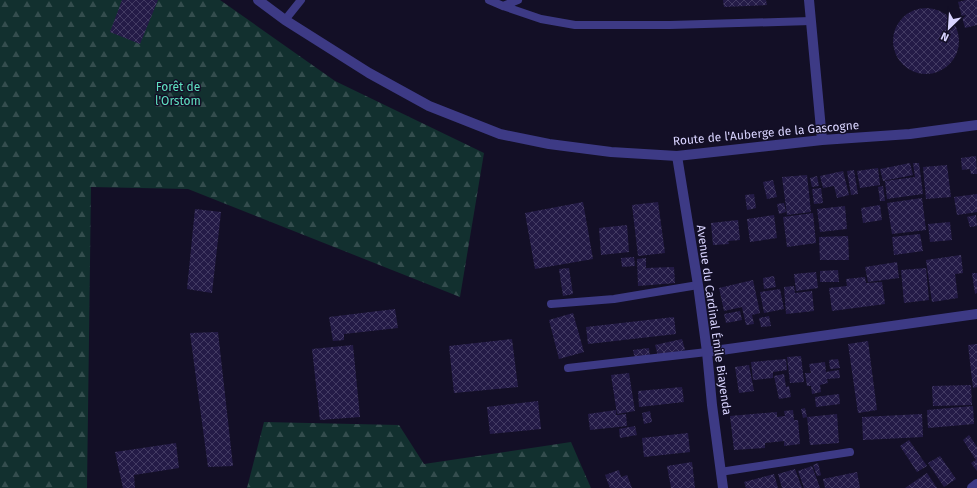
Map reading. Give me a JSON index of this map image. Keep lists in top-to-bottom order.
{
  "streets": {
    "street": ["Route de l'Auberge de la Gascogne", "Avenue du Cardinal Émile Biayenda"]
  },
  "crossings": [
    ["Route de l'Auberge de la Gascogne", "Avenue du Cardinal Émile Biayenda"]
  ],
  "parks": ["Forêt de l'Orstom"],
  "north": "bottom left"
}
